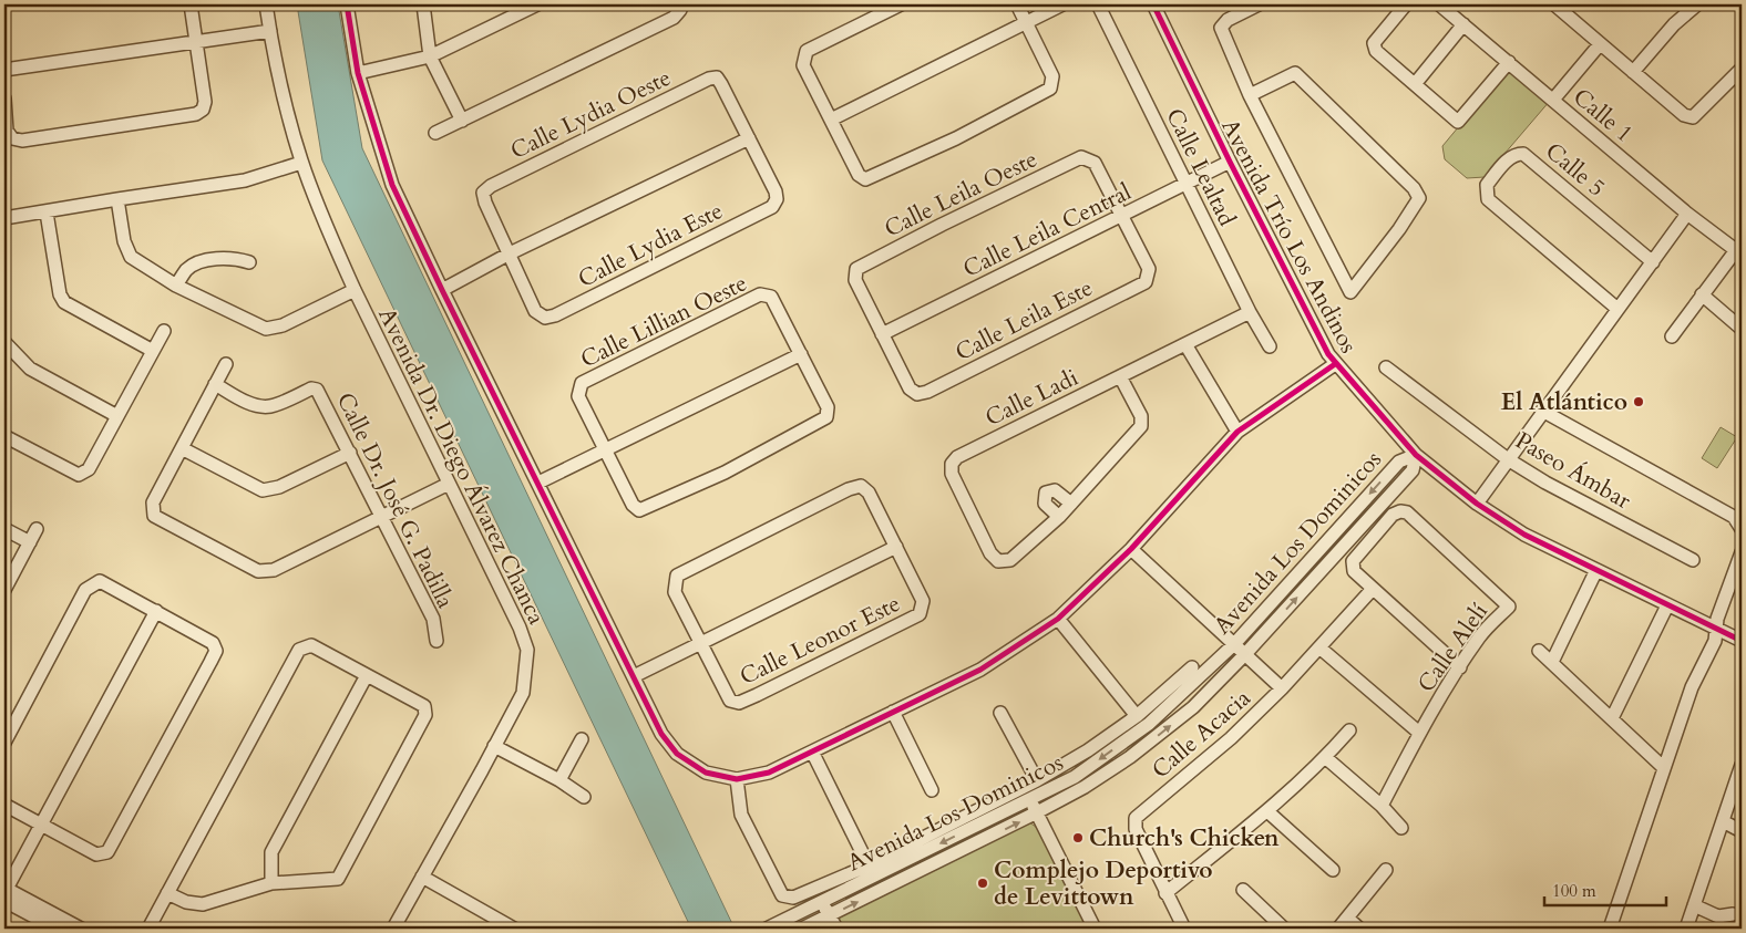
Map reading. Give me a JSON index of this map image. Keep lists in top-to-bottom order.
{
  "streets": {
    "street": [
      "Calle Lydia Oeste",
      "Calle 1",
      "Calle Lealtad",
      "Calle 5",
      "Calle Leila Oeste",
      "Calle Leila Central",
      "Avenida Trío Los Andinos",
      "Calle Lydia Este",
      "Calle Leila Este",
      "Calle Lillian Oeste",
      "Calle Ladi",
      "Avenida Dr. Diego Álvarez Chanca",
      "Paseo Ámbar",
      "Calle Dr. José G. Padilla",
      "Avenida Los Dominicos",
      "Calle Leonor Este",
      "Calle Alelí",
      "Calle Acacia"
    ]
  },
  "crossings": [
    ["Calle Lydia Oeste", "Calle Lydia Este"],
    ["Calle Lealtad", "Calle Leila Central"],
    ["Calle Lealtad", "Calle Ladi"],
    ["Calle Leila Oeste", "Calle Leila Central"],
    ["Calle Leila Oeste", "Calle Leila Este"],
    ["Calle Leila Central", "Avenida Trío Los Andinos"],
    ["Calle Leila Central", "Calle Leila Este"],
    ["Avenida Trío Los Andinos", "Avenida Los Dominicos"],
    ["Calle Alelí", "Calle Acacia"]
  ],
  "places": ["El Atlántico", "Church's Chicken", "Complejo Deportivo de Levittown"],
  "scale_bar": "100 m"
}
